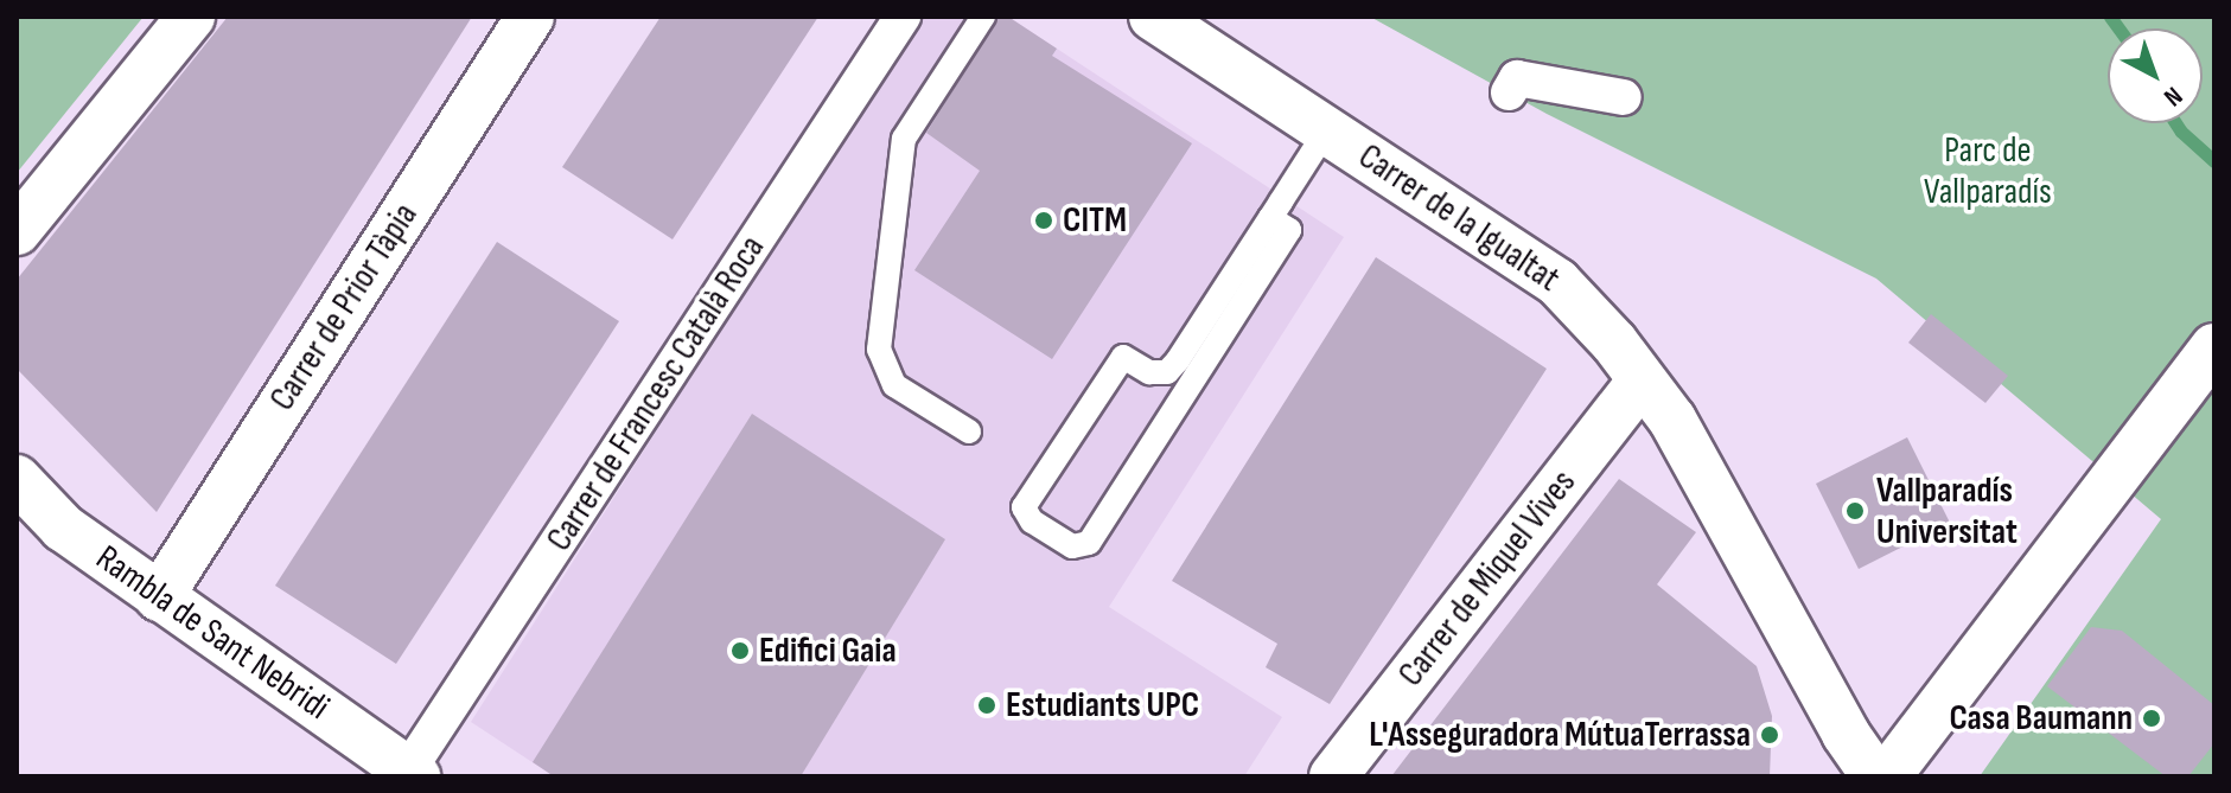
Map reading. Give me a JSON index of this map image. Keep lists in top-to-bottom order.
{
  "streets": {
    "street": [
      "Carrer de la Igualtat",
      "Carrer de Prior Tàpia",
      "Carrer de Francesc Català Roca",
      "Carrer de Miquel Vives",
      "Rambla de Sant Nebridi"
    ]
  },
  "crossings": [
    ["Carrer de la Igualtat", "Carrer de Miquel Vives"],
    ["Carrer de Prior Tàpia", "Rambla de Sant Nebridi"],
    ["Carrer de Francesc Català Roca", "Rambla de Sant Nebridi"]
  ],
  "parks": ["Parc de Vallparadís"],
  "places": [
    "CITM",
    "Vallparadís Universitat",
    "Edifici Gaia",
    "Estudiants UPC",
    "Casa Baumann",
    "L'Asseguradora MútuaTerrassa"
  ],
  "north": "bottom right"
}
